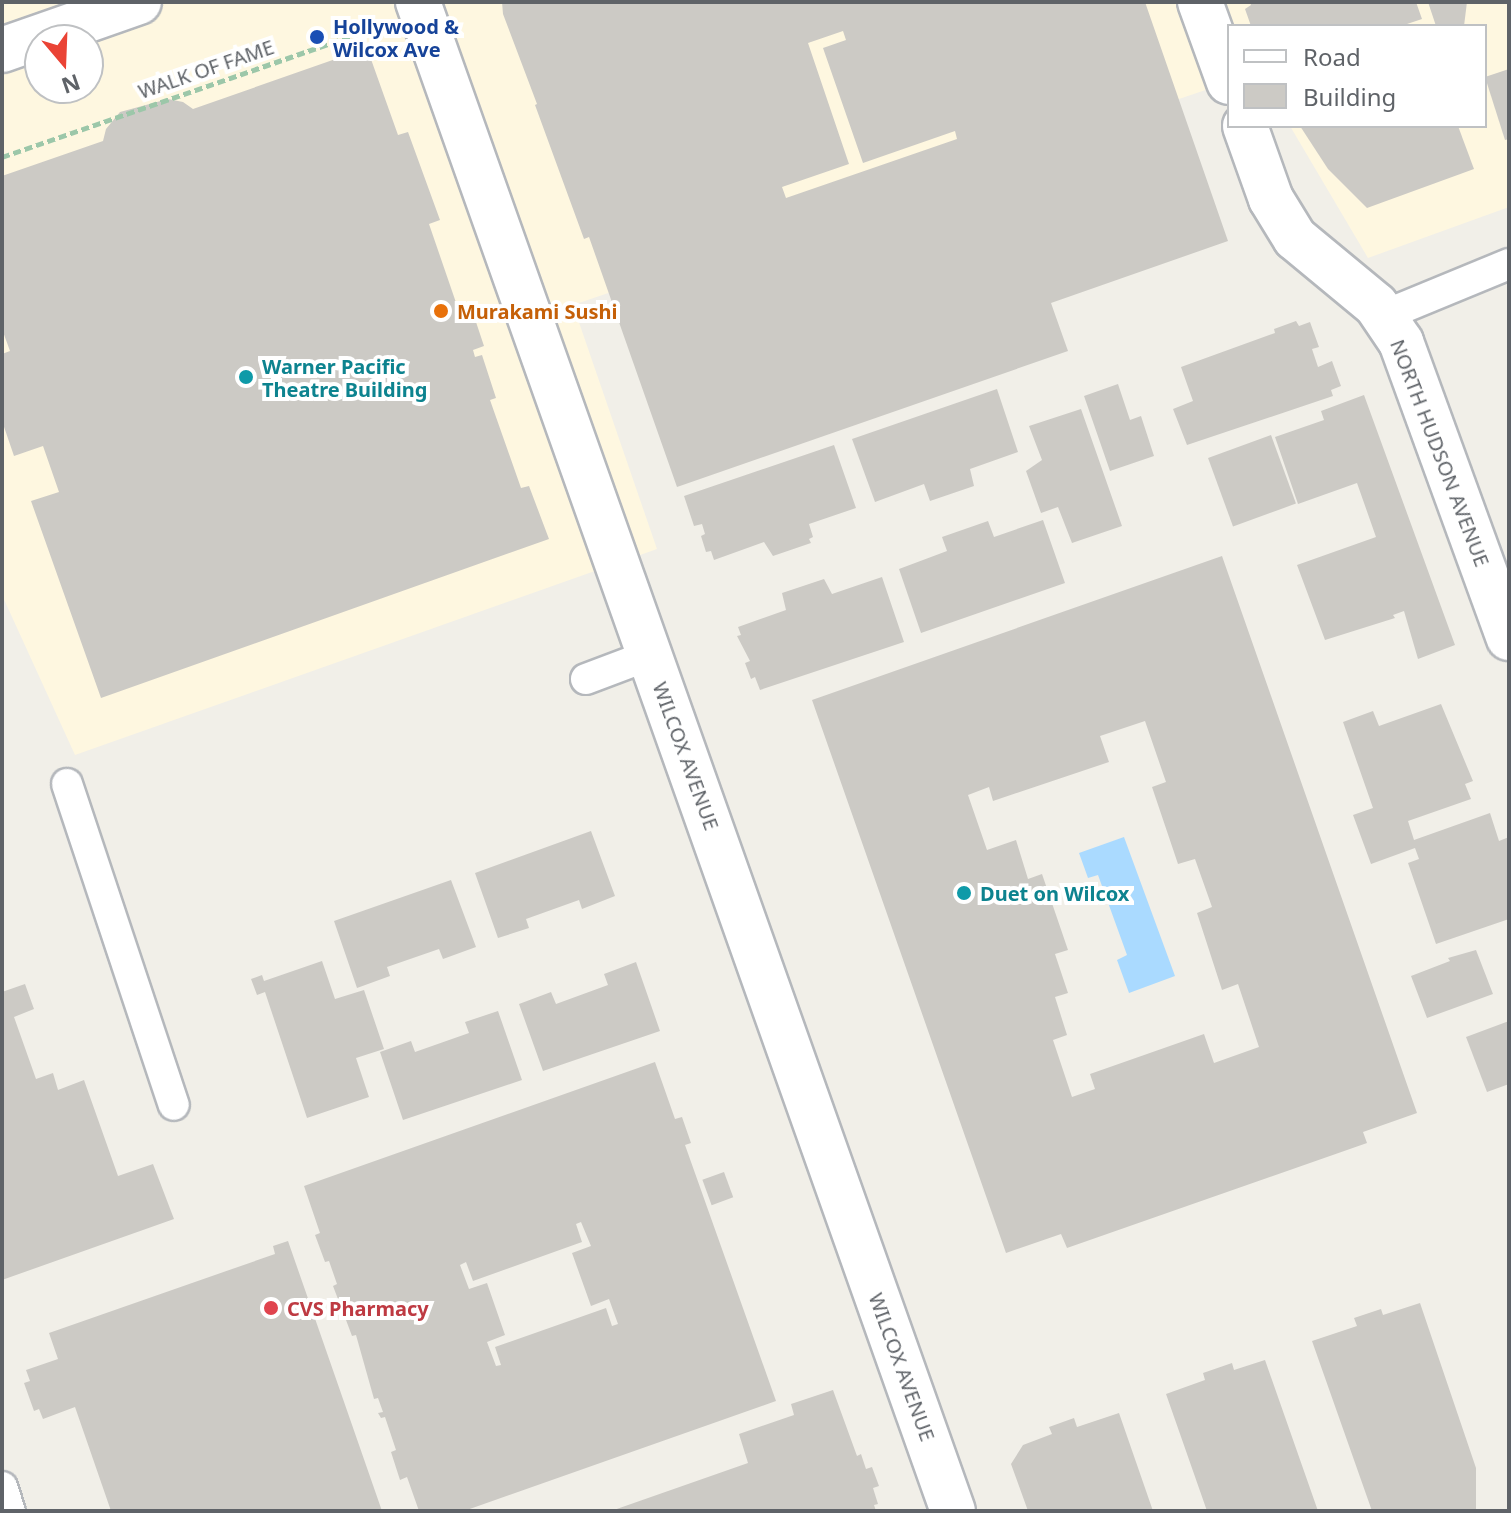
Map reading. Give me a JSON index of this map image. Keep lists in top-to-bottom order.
{
  "streets": {
    "street": ["NORTH HUDSON AVENUE", "WILCOX AVENUE"],
    "path": ["WALK OF FAME"]
  },
  "places": [
    "Hollywood & Wilcox Ave",
    "Murakami Sushi",
    "Warner Pacific Theatre Building",
    "Duet on Wilcox",
    "CVS Pharmacy"
  ],
  "legend": ["Road", "Building"],
  "north": "bottom"
}
